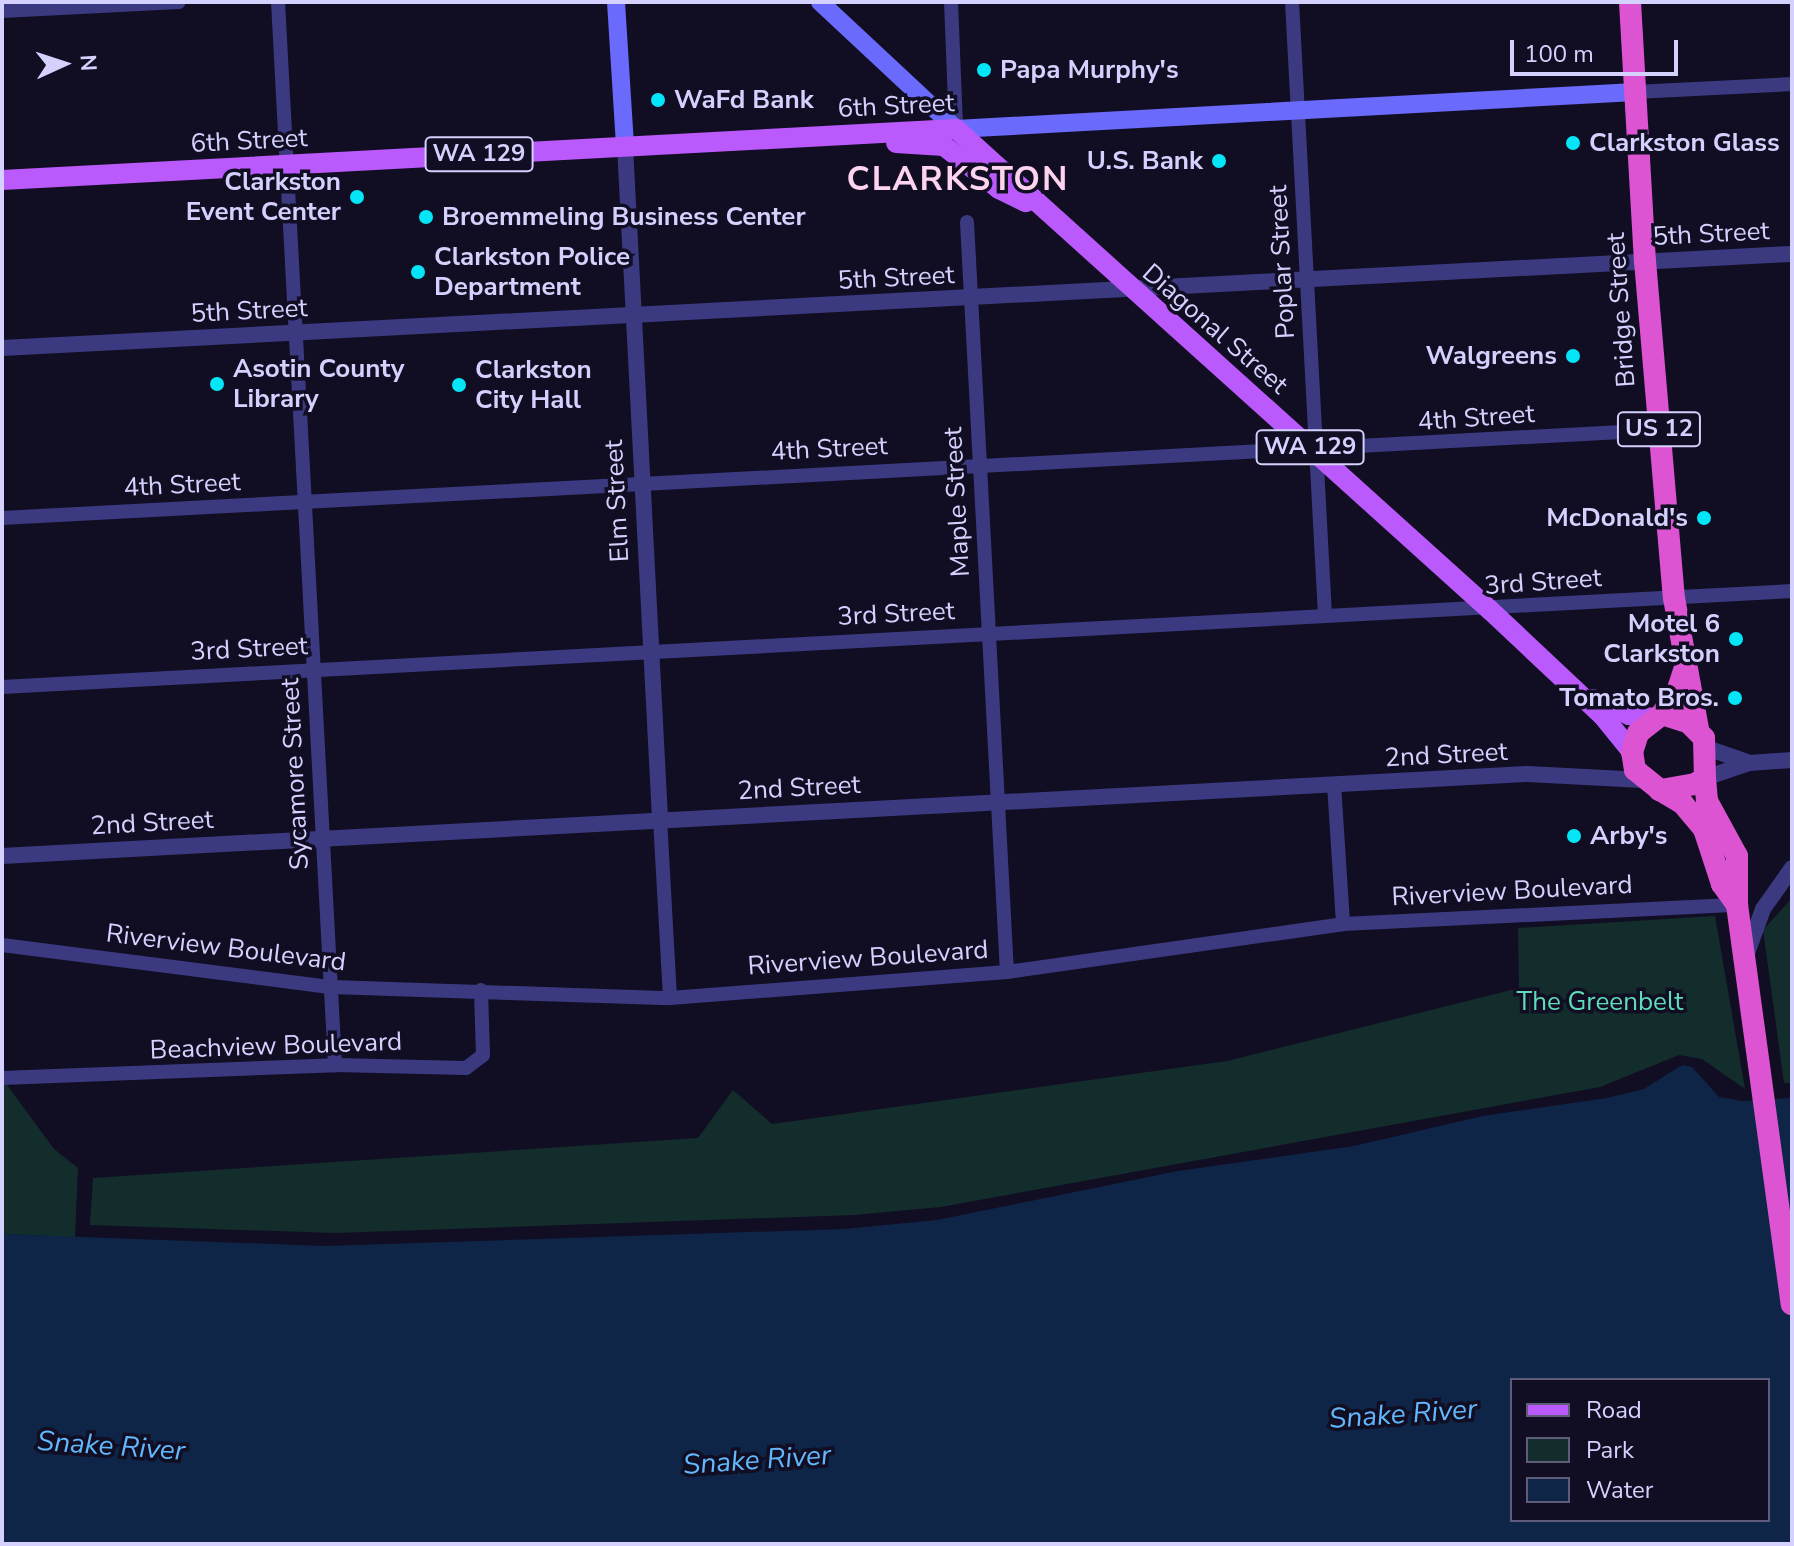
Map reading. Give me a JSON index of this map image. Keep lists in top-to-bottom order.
{
  "streets": {
    "highway": ["Bridge Street", "US 12"],
    "main road": [
      "6th Street",
      "WA 129",
      "Diagonal Street",
      "Elm Street"
    ],
    "street": [
      "5th Street",
      "Poplar Street",
      "4th Street",
      "Maple Street",
      "3rd Street",
      "2nd Street",
      "Sycamore Street",
      "Riverview Boulevard",
      "Beachview Boulevard"
    ]
  },
  "crossings": [
    ["6th Street", "WA 129"],
    ["6th Street", "Poplar Street"],
    ["6th Street", "Bridge Street"],
    ["6th Street", "Diagonal Street"],
    ["6th Street", "Elm Street"],
    ["6th Street", "Sycamore Street"],
    ["WA 129", "Diagonal Street"],
    ["5th Street", "Poplar Street"],
    ["5th Street", "Bridge Street"],
    ["5th Street", "Diagonal Street"],
    ["5th Street", "Elm Street"],
    ["5th Street", "Maple Street"],
    ["5th Street", "Sycamore Street"],
    ["Poplar Street", "Diagonal Street"],
    ["Poplar Street", "4th Street"],
    ["Poplar Street", "3rd Street"],
    ["Bridge Street", "Diagonal Street"],
    ["Bridge Street", "4th Street"],
    ["Bridge Street", "US 12"],
    ["Bridge Street", "3rd Street"],
    ["Bridge Street", "2nd Street"],
    ["Diagonal Street", "4th Street"],
    ["Diagonal Street", "US 12"],
    ["Diagonal Street", "3rd Street"],
    ["Diagonal Street", "2nd Street"],
    ["4th Street", "Elm Street"],
    ["4th Street", "Maple Street"],
    ["4th Street", "Sycamore Street"],
    ["US 12", "2nd Street"],
    ["US 12", "Riverview Boulevard"],
    ["Elm Street", "3rd Street"],
    ["Elm Street", "2nd Street"],
    ["Elm Street", "Riverview Boulevard"],
    ["Maple Street", "3rd Street"],
    ["Maple Street", "2nd Street"],
    ["Maple Street", "Riverview Boulevard"],
    ["3rd Street", "Sycamore Street"],
    ["2nd Street", "Sycamore Street"],
    ["Sycamore Street", "Riverview Boulevard"],
    ["Sycamore Street", "Beachview Boulevard"],
    ["Riverview Boulevard", "Beachview Boulevard"]
  ],
  "districts": ["CLARKSTON"],
  "water": ["Snake River"],
  "parks": ["The Greenbelt"],
  "places": [
    "Papa Murphy's",
    "WaFd Bank",
    "Clarkston Glass",
    "U.S. Bank",
    "Clarkston Event Center",
    "Broemmeling Business Center",
    "Clarkston Police Department",
    "Walgreens",
    "Asotin County Library",
    "Clarkston City Hall",
    "McDonald's",
    "Motel 6 Clarkston",
    "Tomato Bros.",
    "Arby's"
  ],
  "legend": ["Road", "Park", "Water"],
  "scale_bar": "100 m",
  "north": "right"
}
